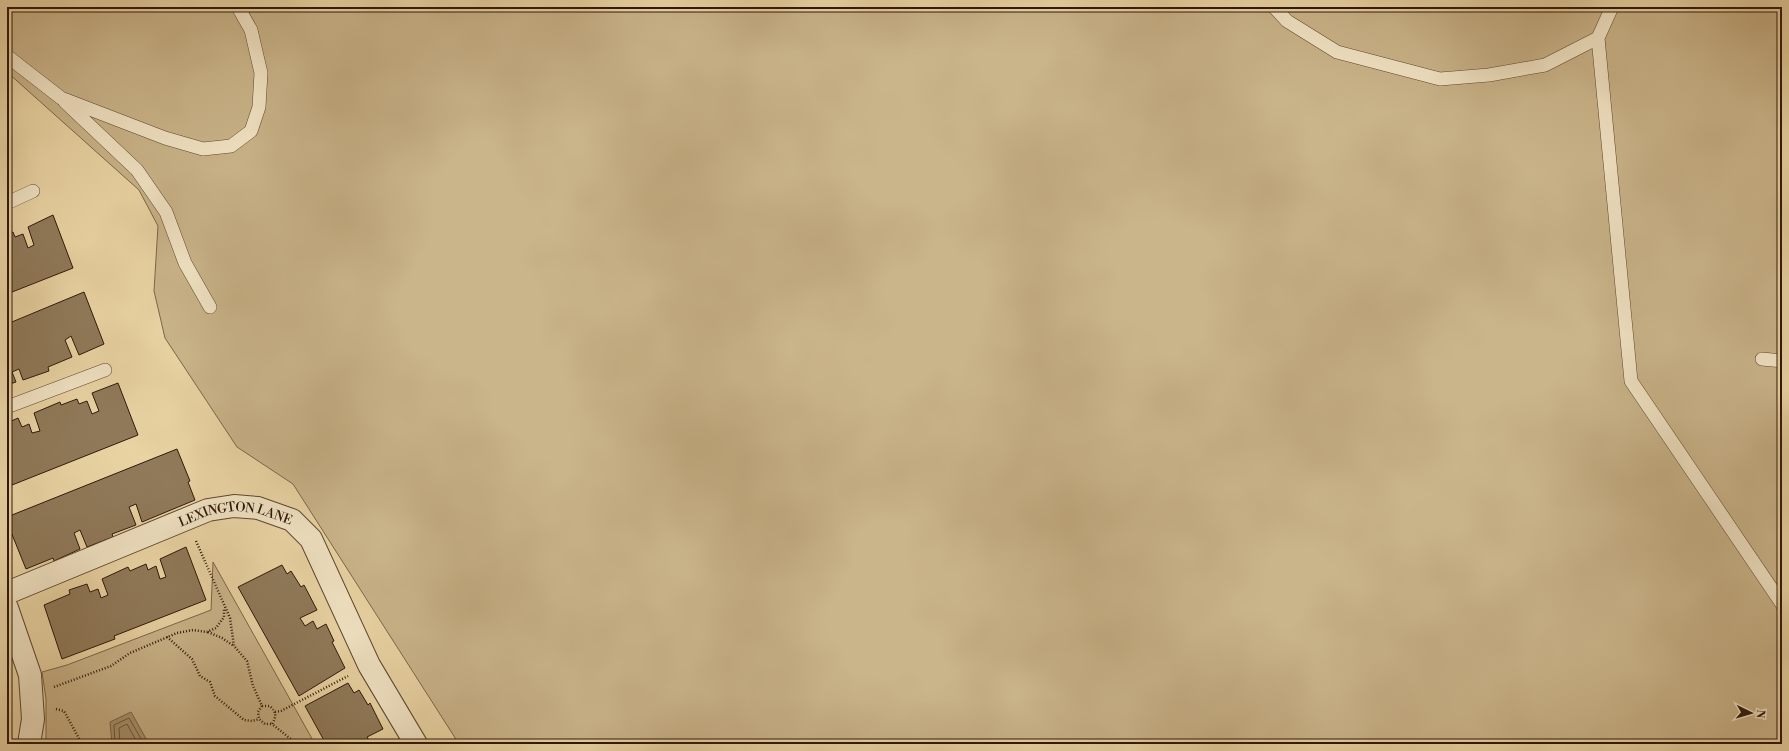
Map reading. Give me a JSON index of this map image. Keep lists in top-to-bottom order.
{
  "streets": {
    "street": ["LEXINGTON LANE"]
  },
  "north": "right"
}
